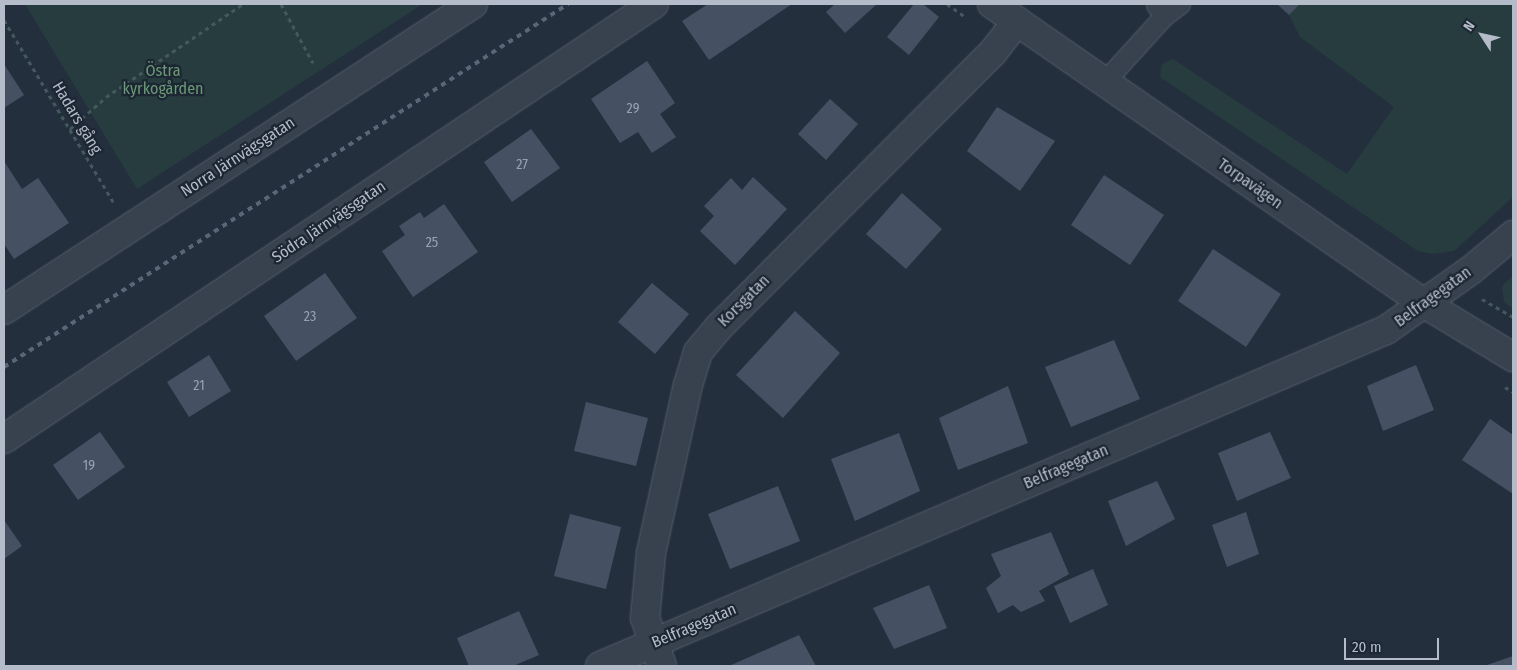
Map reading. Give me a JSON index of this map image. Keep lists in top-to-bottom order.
{
  "streets": {
    "street": [
      "Norra Järnvägsgatan",
      "Torpavägen",
      "Södra Järnvägsgatan",
      "Belfragegatan",
      "Korsgatan"
    ],
    "path": ["Hadars gång"]
  },
  "crossings": [
    ["Hadars gång", "Norra Järnvägsgatan"],
    ["Torpavägen", "Belfragegatan"],
    ["Torpavägen", "Korsgatan"],
    ["Belfragegatan", "Korsgatan"]
  ],
  "parks": ["Östra kyrkogården"],
  "house_numbers": [
    "29",
    "27",
    "25",
    "23",
    "21",
    "19"
  ],
  "scale_bar": "20 m",
  "north": "top left"
}
